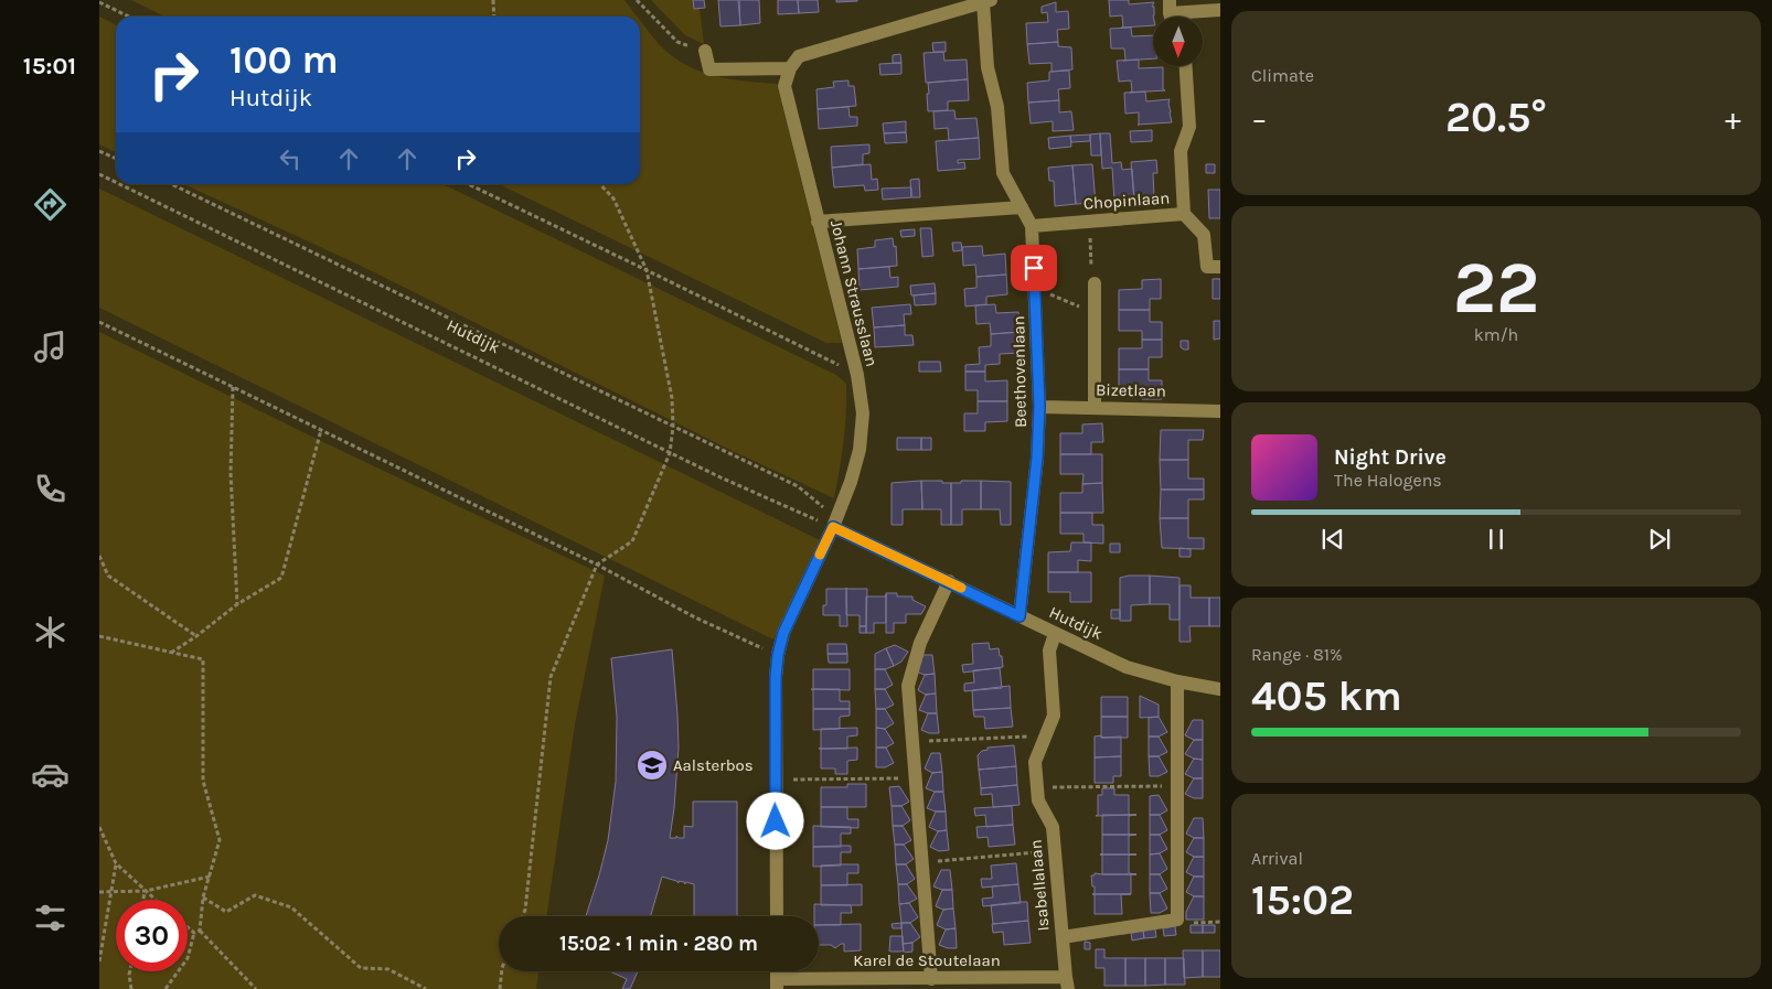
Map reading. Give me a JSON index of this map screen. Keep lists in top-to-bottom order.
{
  "streets": {
    "street": [
      "Chopinlaan",
      "Johann Strausslaan",
      "Hutdijk",
      "Beethovenlaan",
      "Bizetlaan",
      "Isabellalaan",
      "Karel de Stoutelaan"
    ]
  },
  "crossings": [
    ["Chopinlaan", "Beethovenlaan"],
    ["Johann Strausslaan", "Hutdijk"],
    ["Hutdijk", "Beethovenlaan"],
    ["Hutdijk", "Isabellalaan"],
    ["Beethovenlaan", "Bizetlaan"],
    ["Isabellalaan", "Karel de Stoutelaan"]
  ],
  "places": {
    "school or university": ["Aalsterbos"]
  },
  "north": "bottom",
  "page": {
    "tabs": "15:01",
    "tile": [
      "Climate",
      ["22", "km/h"],
      ["Range · 81%", "405 km"],
      ["Arrival", "15:02"]
    ],
    "turn": ["100 m", "Hutdijk"],
    "heat": ["−", "20.5°", "+"],
    "song": ["Night Drive", "The Halogens"],
    "limit": "30",
    "trip": "15:02 · 1 min · 280 m"
  }
}
